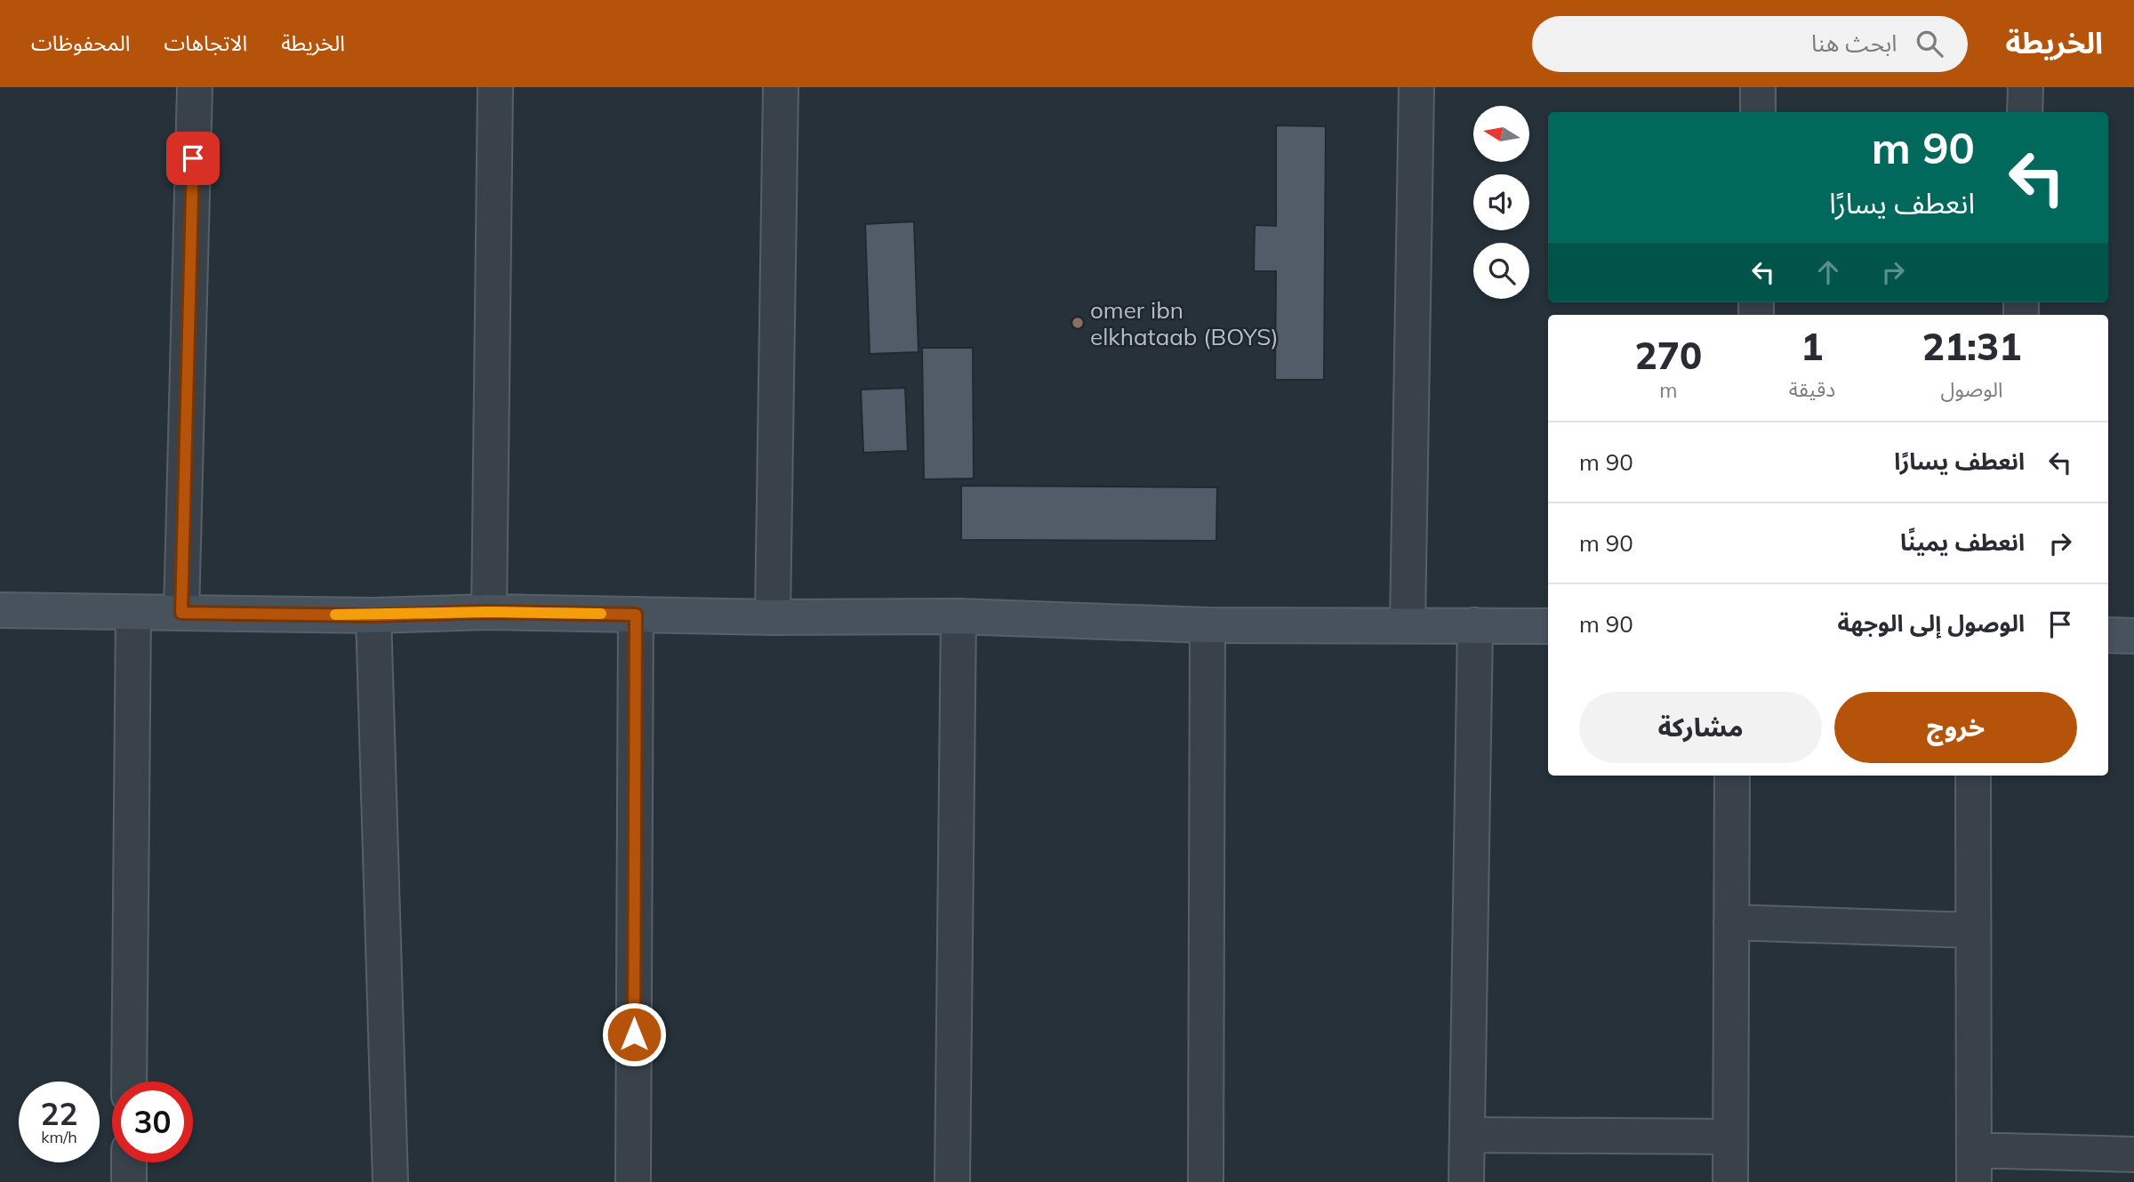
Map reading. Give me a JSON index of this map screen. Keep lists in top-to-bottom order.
{
  "places": ["omer ibn elkhataab (BOYS)"],
  "north": "left",
  "page": {
    "header": "الخريطة",
    "search": "ابحث هنا",
    "nav": ["الخريطة", "الاتجاهات", "المحفوظات"],
    "turn": ["90 m", "انعطف يسارًا"],
    "eta": [
      "21:31",
      "الوصول",
      "1",
      "دقيقة",
      "270",
      "m"
    ],
    "list": [
      {
        "name": "انعطف يسارًا",
        "value": "90 m"
      },
      {
        "name": "انعطف يمينًا",
        "value": "90 m"
      },
      {
        "name": "الوصول إلى الوجهة",
        "value": "90 m"
      }
    ],
    "buttons": ["خروج", "مشاركة"],
    "speed": "22 km/h",
    "limit": "30"
  }
}
